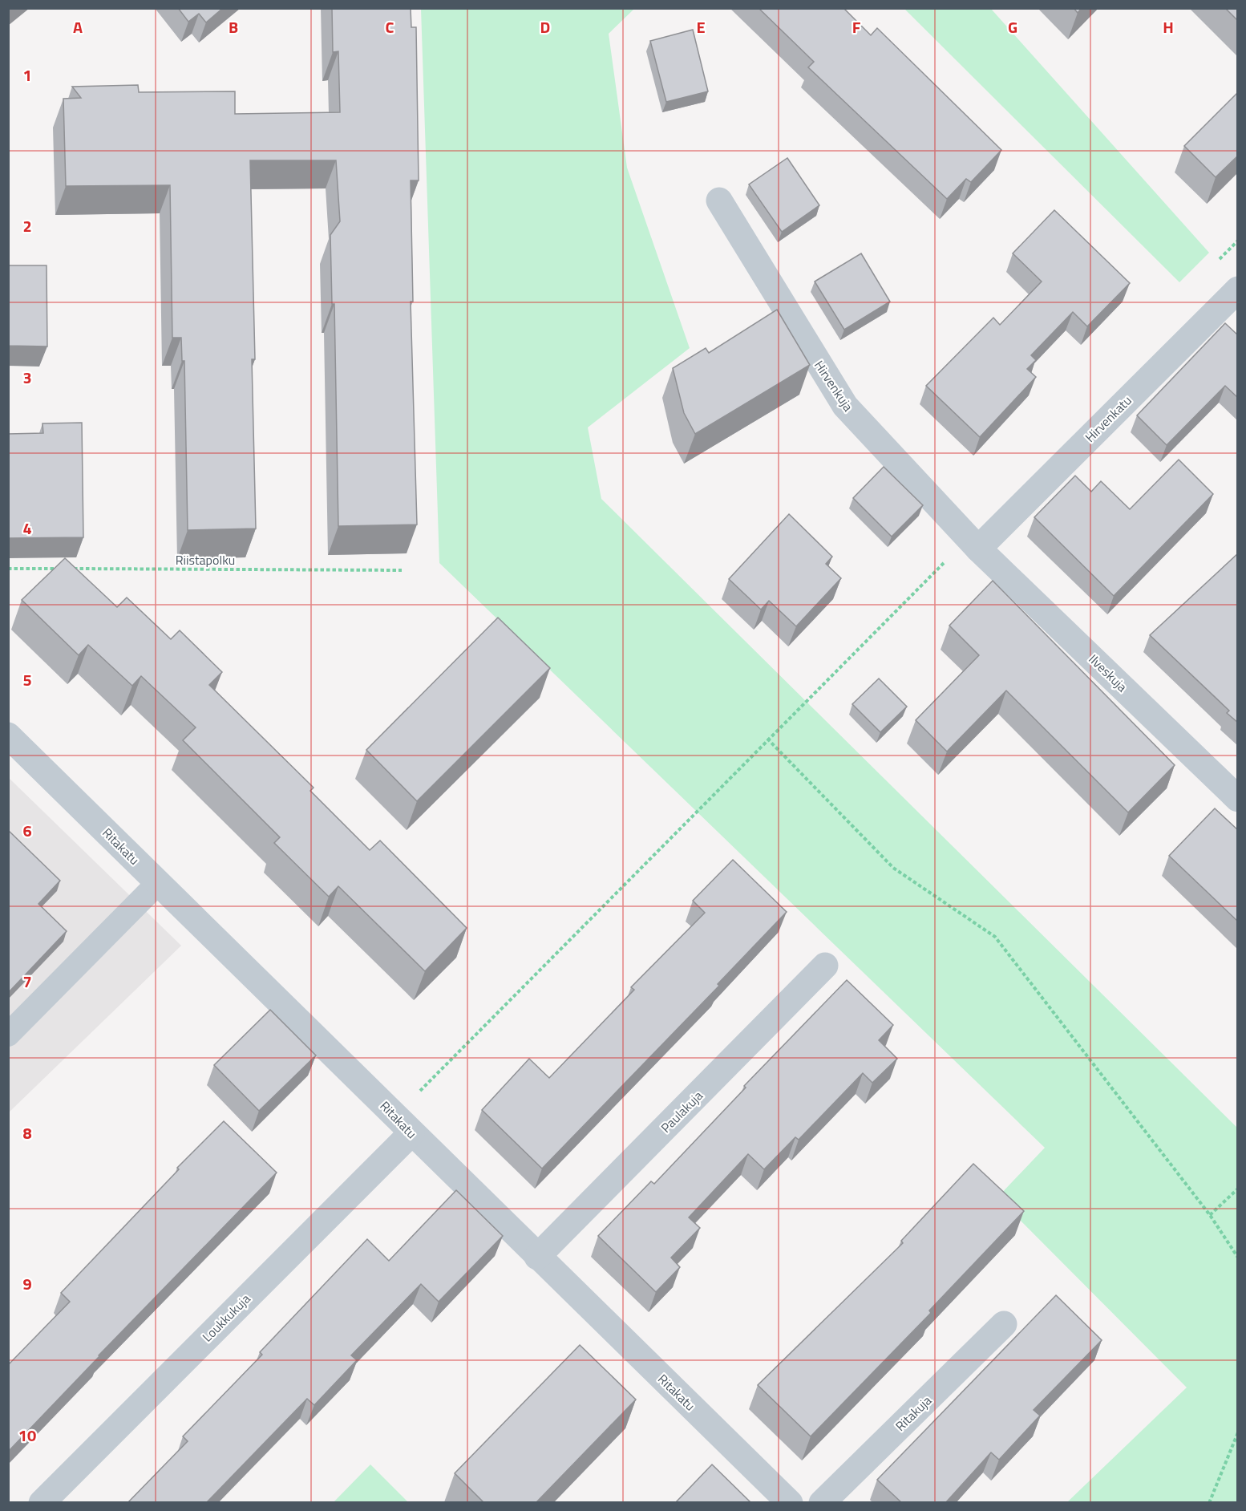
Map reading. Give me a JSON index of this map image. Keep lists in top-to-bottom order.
{
  "streets": {
    "street": [
      "Hirvenkuja",
      "Hirvenkatu",
      "Ilveskuja",
      "Ritakatu",
      "Paulakuja",
      "Loukkukuja",
      "Ritakuja"
    ],
    "path": ["Riistapolku"]
  },
  "crossings": [
    ["Hirvenkuja", "Hirvenkatu"],
    ["Hirvenkuja", "Ilveskuja"],
    ["Hirvenkatu", "Ilveskuja"],
    ["Ritakatu", "Paulakuja"],
    ["Ritakatu", "Loukkukuja"]
  ],
  "grid": {
    "columns": [
      "A",
      "B",
      "C",
      "D",
      "E",
      "F",
      "G",
      "H"
    ],
    "rows": [
      "1",
      "2",
      "3",
      "4",
      "5",
      "6",
      "7",
      "8",
      "9",
      "10"
    ]
  }
}
